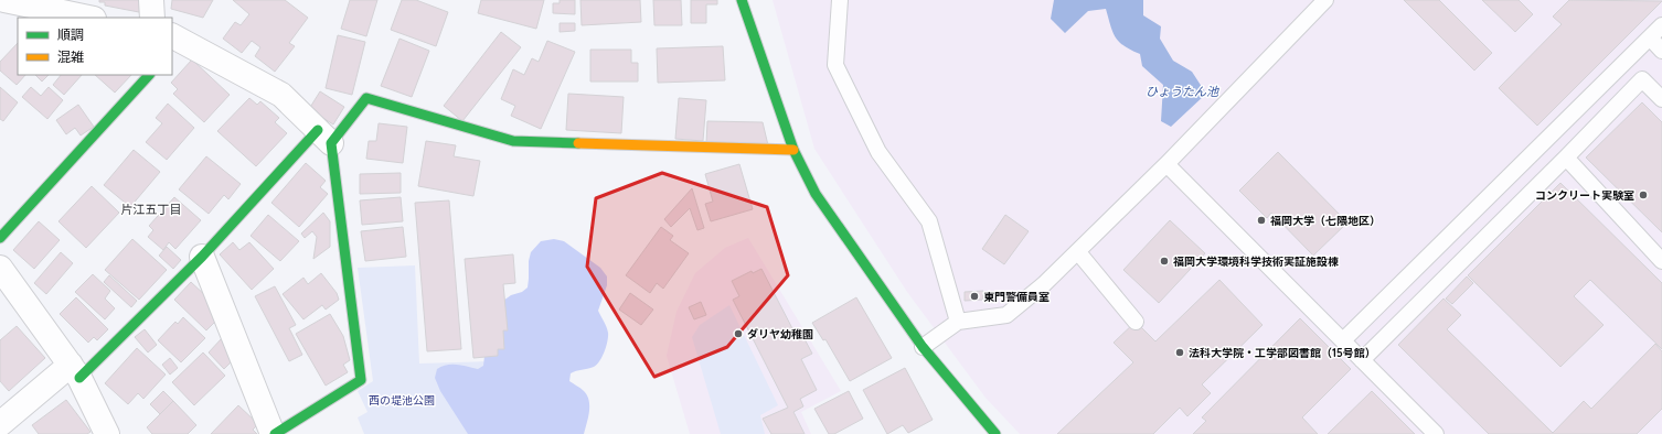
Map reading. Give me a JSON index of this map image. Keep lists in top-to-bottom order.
{
  "districts": ["片江五丁目"],
  "water": ["ひょうたん池"],
  "parks": ["西の堤池公園"],
  "places": [
    "コンクリート実験室",
    "福岡大学（七隈地区）",
    "福岡大学環境科学技術実証施設棟",
    "東門警備員室",
    "ダリヤ幼稚園",
    "法科大学院・工学部図書館（15号館）"
  ],
  "legend": ["順調", "混雑"]
}
